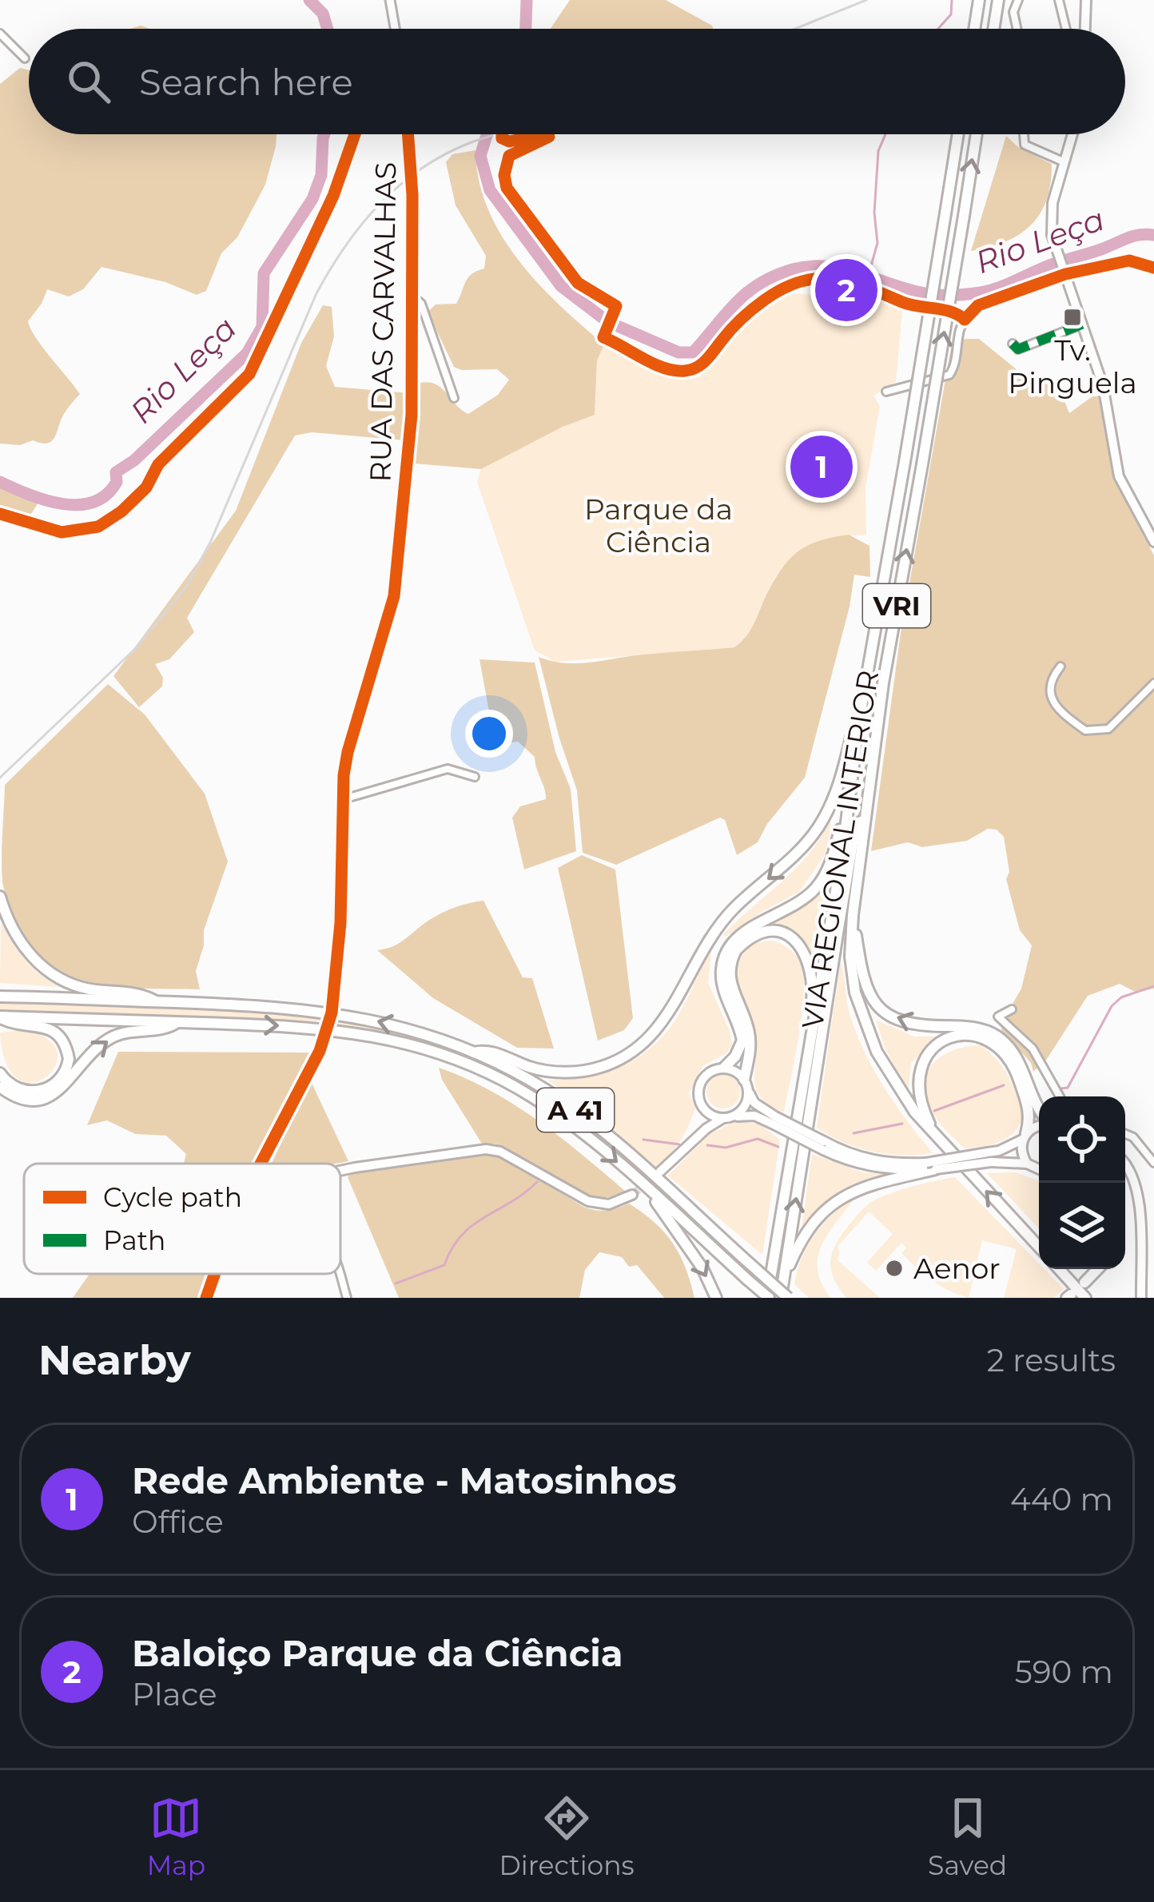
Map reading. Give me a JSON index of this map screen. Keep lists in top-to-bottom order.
{
  "streets": {
    "highway": ["VRI", "VIA REGIONAL INTERIOR", "A 41"],
    "street": ["RUA DAS CARVALHAS"]
  },
  "crossings": [
    ["VIA REGIONAL INTERIOR", "A 41"]
  ],
  "water": ["Rio Leça"],
  "parks": ["Parque da Ciência"],
  "places": {
    "transit": ["Tv. Pinguela"],
    "other": ["Aenor"]
  },
  "legend": ["Cycle path", "Path"],
  "page": {
    "search": "Search here",
    "pins": ["2", "1"],
    "heading": ["Nearby", "2 results"],
    "list": [
      {
        "mark": "1",
        "name": "Rede Ambiente - Matosinhos",
        "note": "Office",
        "value": "440 m"
      },
      {
        "mark": "2",
        "name": "Baloiço Parque da Ciência",
        "note": "Place",
        "value": "590 m"
      }
    ],
    "nav": ["Map", "Directions", "Saved"]
  }
}
